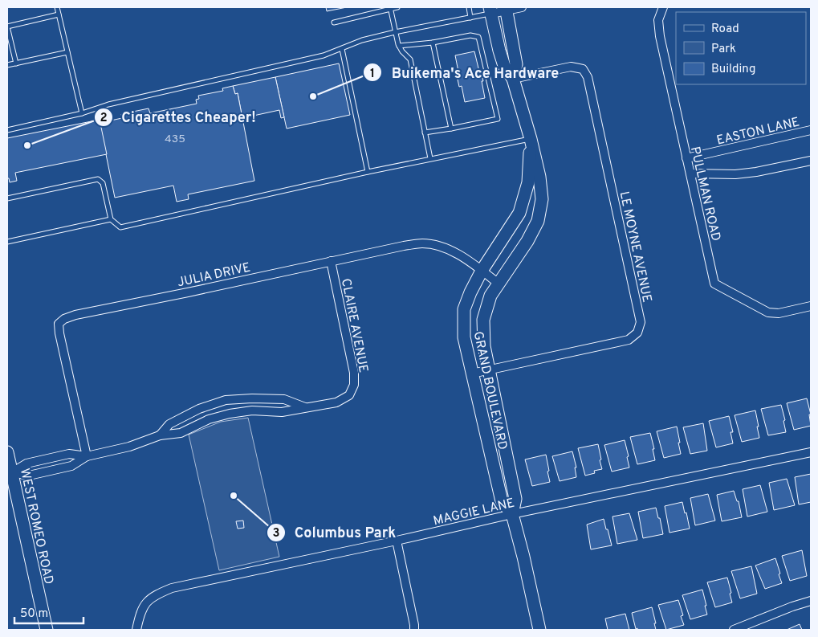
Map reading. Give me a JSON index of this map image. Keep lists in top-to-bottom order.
{
  "streets": {
    "street": [
      "EASTON LANE",
      "PULLMAN ROAD",
      "LE MOYNE AVENUE",
      "JULIA DRIVE",
      "CLAIRE AVENUE",
      "GRAND BOULEVARD",
      "MAGGIE LANE",
      "WEST ROMEO ROAD"
    ]
  },
  "crossings": [
    ["EASTON LANE", "PULLMAN ROAD"],
    ["LE MOYNE AVENUE", "GRAND BOULEVARD"],
    ["JULIA DRIVE", "CLAIRE AVENUE"],
    ["JULIA DRIVE", "GRAND BOULEVARD"],
    ["CLAIRE AVENUE", "WEST ROMEO ROAD"],
    ["GRAND BOULEVARD", "MAGGIE LANE"]
  ],
  "places": ["Buikema's Ace Hardware", "Cigarettes Cheaper!", "Columbus Park"],
  "house_numbers": ["435"],
  "legend": ["Road", "Park", "Building"],
  "scale_bar": "50 m"
}
